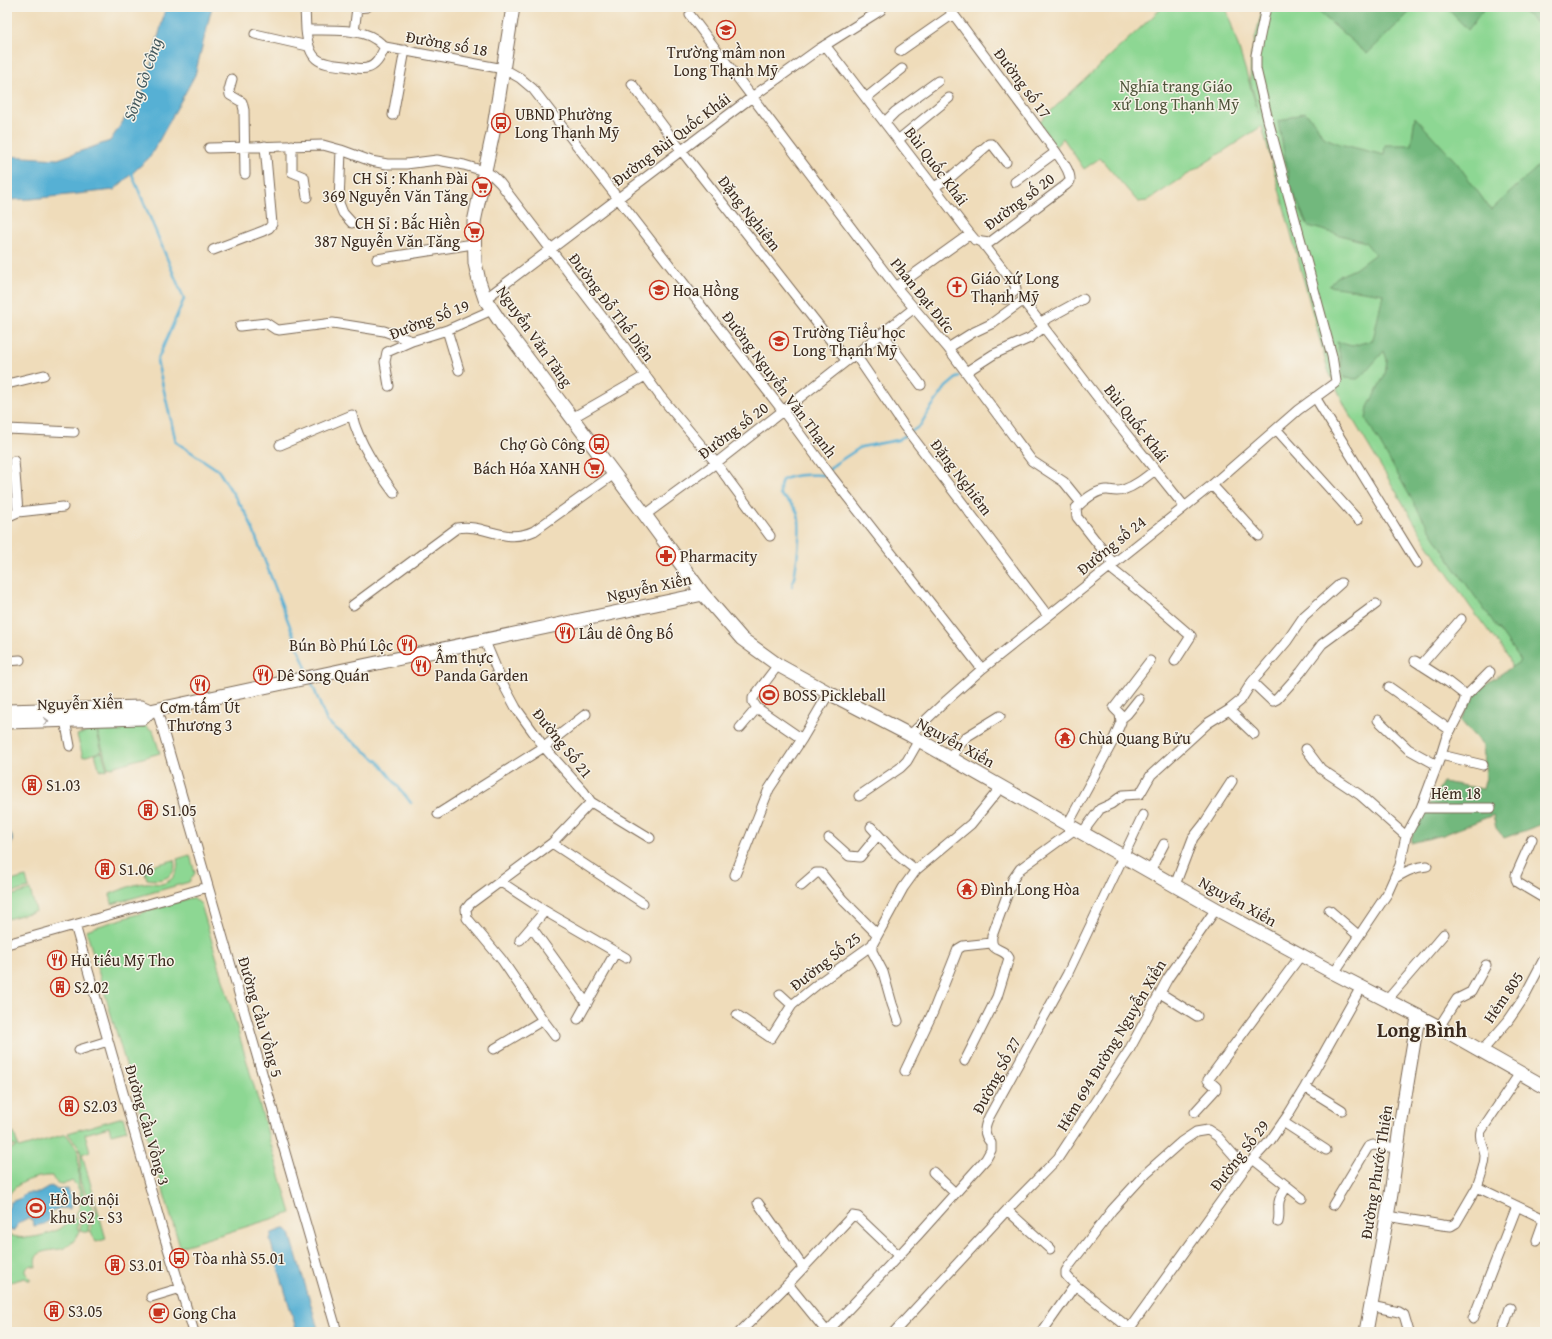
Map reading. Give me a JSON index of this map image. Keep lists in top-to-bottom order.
{
  "streets": {
    "main road": ["Nguyễn Văn Tăng", "Nguyễn Xiển", "Đường Phước Thiện"],
    "street": [
      "Đường số 18",
      "Đường số 17",
      "Đường Bùi Quốc Khái",
      "Bùi Quốc Khái",
      "Đường số 20",
      "Đặng Nghiêm",
      "Phan Đạt Đức",
      "Đường Đỗ Thế Diện",
      "Đường Số 19",
      "Đường Nguyễn Văn Thạnh",
      "Đường số 24",
      "Đường Số 21",
      "Hẻm 18",
      "Đường Số 25",
      "Hẻm 805",
      "Đường Cầu Vồng 5",
      "Hẻm 694 Đường Nguyễn Xiển",
      "Đường Số 27",
      "Đường Cầu Vồng 3",
      "Đường Số 29"
    ]
  },
  "crossings": [
    ["Đường số 18", "Nguyễn Văn Tăng"],
    ["Đường số 18", "Đường Nguyễn Văn Thạnh"],
    ["Đường số 17", "Đường số 20"],
    ["Đường Bùi Quốc Khái", "Bùi Quốc Khái"],
    ["Đường Bùi Quốc Khái", "Đặng Nghiêm"],
    ["Đường Bùi Quốc Khái", "Phan Đạt Đức"],
    ["Đường Bùi Quốc Khái", "Đường Đỗ Thế Diện"],
    ["Đường Bùi Quốc Khái", "Nguyễn Văn Tăng"],
    ["Đường Bùi Quốc Khái", "Đường Nguyễn Văn Thạnh"],
    ["Bùi Quốc Khái", "Đường số 20"],
    ["Bùi Quốc Khái", "Phan Đạt Đức"],
    ["Bùi Quốc Khái", "Đường số 24"],
    ["Đường số 20", "Đặng Nghiêm"],
    ["Đường số 20", "Phan Đạt Đức"],
    ["Đường số 20", "Đường Đỗ Thế Diện"],
    ["Đường số 20", "Nguyễn Văn Tăng"],
    ["Đường số 20", "Đường Nguyễn Văn Thạnh"],
    ["Đặng Nghiêm", "Đường số 24"],
    ["Đường Đỗ Thế Diện", "Nguyễn Văn Tăng"],
    ["Đường Số 19", "Nguyễn Văn Tăng"],
    ["Nguyễn Văn Tăng", "Đường Nguyễn Văn Thạnh"],
    ["Nguyễn Văn Tăng", "Nguyễn Xiển"],
    ["Đường Nguyễn Văn Thạnh", "Đường số 24"],
    ["Đường số 24", "Nguyễn Xiển"],
    ["Nguyễn Xiển", "Đường Số 21"],
    ["Nguyễn Xiển", "Đường Số 25"],
    ["Nguyễn Xiển", "Hẻm 805"],
    ["Nguyễn Xiển", "Đường Cầu Vồng 5"],
    ["Nguyễn Xiển", "Hẻm 694 Đường Nguyễn Xiển"],
    ["Nguyễn Xiển", "Đường Số 27"],
    ["Nguyễn Xiển", "Đường Số 29"],
    ["Nguyễn Xiển", "Đường Phước Thiện"]
  ],
  "districts": ["Long Bình"],
  "water": ["Sông Gò Công"],
  "parks": ["Nghĩa trang Giáo xứ Long Thạnh Mỹ"],
  "places": {
    "school or university": ["Trường mầm non Long Thạnh Mỹ", "Hoa Hồng", "Trường Tiểu học Long Thạnh Mỹ"],
    "bus stop": ["UBND Phường Long Thạnh Mỹ", "Chợ Gò Công", "Tòa nhà S5.01"],
    "supermarket": ["CH Sỉ : Khanh Đài 369 Nguyễn Văn Tăng", "CH Sỉ : Bắc Hiền 387 Nguyễn Văn Tăng", "Bách Hóa XANH"],
    "church": ["Giáo xứ Long Thạnh Mỹ"],
    "pharmacy": ["Pharmacity"],
    "restaurant": [
      "Lẩu dê Ông Bố",
      "Bún Bò Phú Lộc",
      "Ẩm thực Panda Garden",
      "Dê Song Quán",
      "Cơm tấm Út Thương 3",
      "Hủ tiếu Mỹ Tho"
    ],
    "sports": ["BOSS Pickleball", "Hồ bơi nội khu S2 - S3"],
    "temple": ["Chùa Quang Bửu", "Đình Long Hòa"],
    "building": [
      "S1.03",
      "S1.05",
      "S1.06",
      "S2.02",
      "S2.03",
      "S3.01",
      "S3.05"
    ],
    "cafe": ["Gong Cha"]
  }
}
